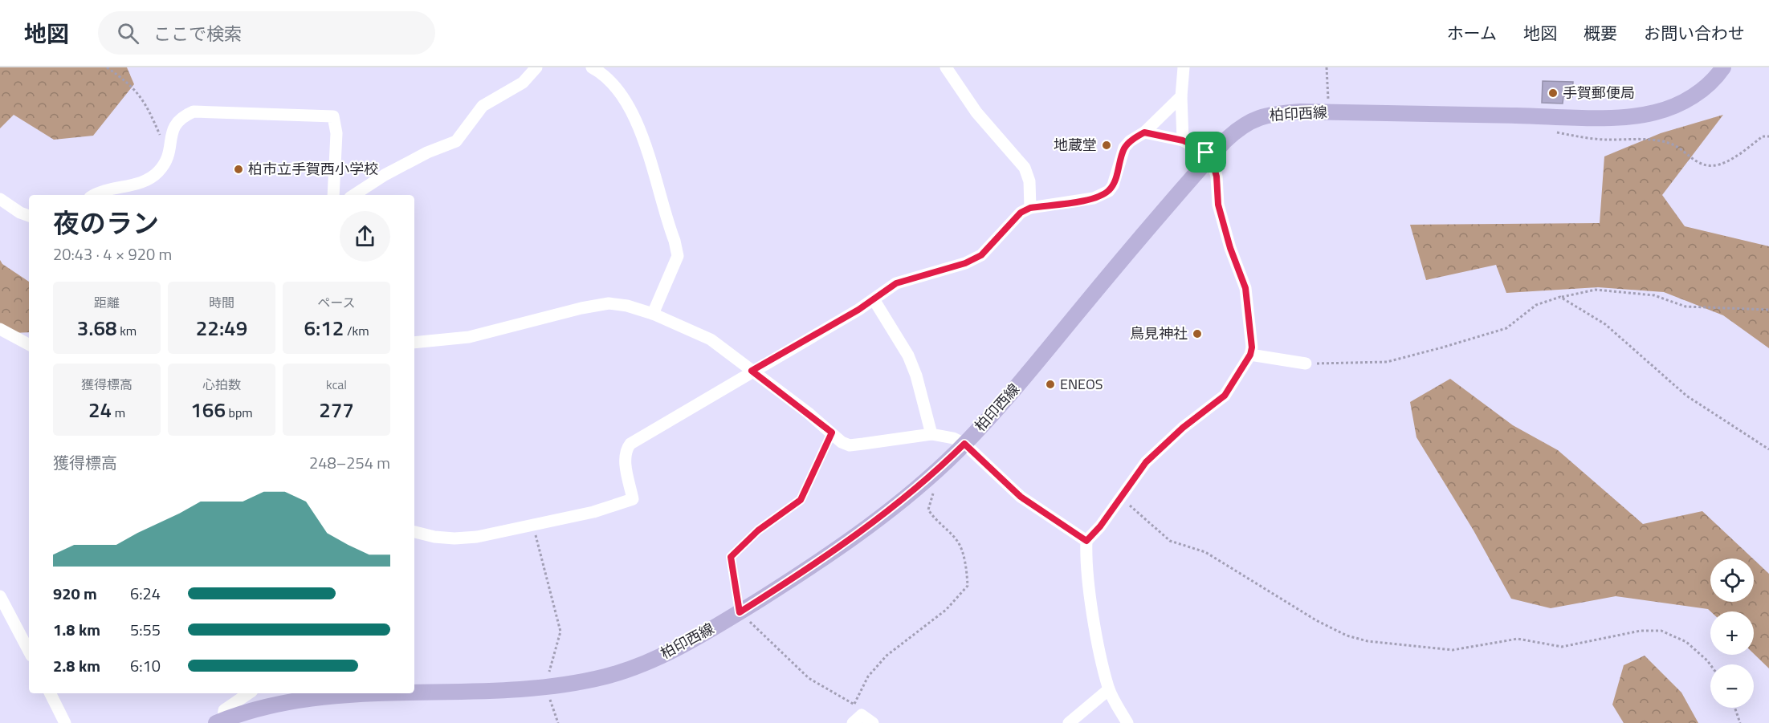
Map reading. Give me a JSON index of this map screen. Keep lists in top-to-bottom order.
{
  "streets": {
    "main road": ["柏印西線"]
  },
  "places": [
    "手賀郵便局",
    "地蔵堂",
    "柏市立手賀西小学校",
    "鳥見神社",
    "ENEOS"
  ],
  "page": {
    "header": "地図",
    "search": "ここで検索",
    "nav": [
      "ホーム",
      "地図",
      "概要",
      "お問い合わせ"
    ],
    "heading": ["夜のラン", "20:43 · 4 × 920 m"],
    "stats": [
      ["距離", "3.68 km"],
      ["時間", "22:49"],
      ["ペース", "6:12 /km"],
      ["獲得標高", "24 m"],
      ["心拍数", "166 bpm"],
      ["kcal", "277"]
    ],
    "chart": ["獲得標高", "248–254 m"],
    "map_buttons": ["+", "−"],
    "list": [
      {
        "name": "920 m",
        "note": "6:24"
      },
      {
        "name": "1.8 km",
        "note": "5:55"
      },
      {
        "name": "2.8 km",
        "note": "6:10"
      }
    ]
  }
}
